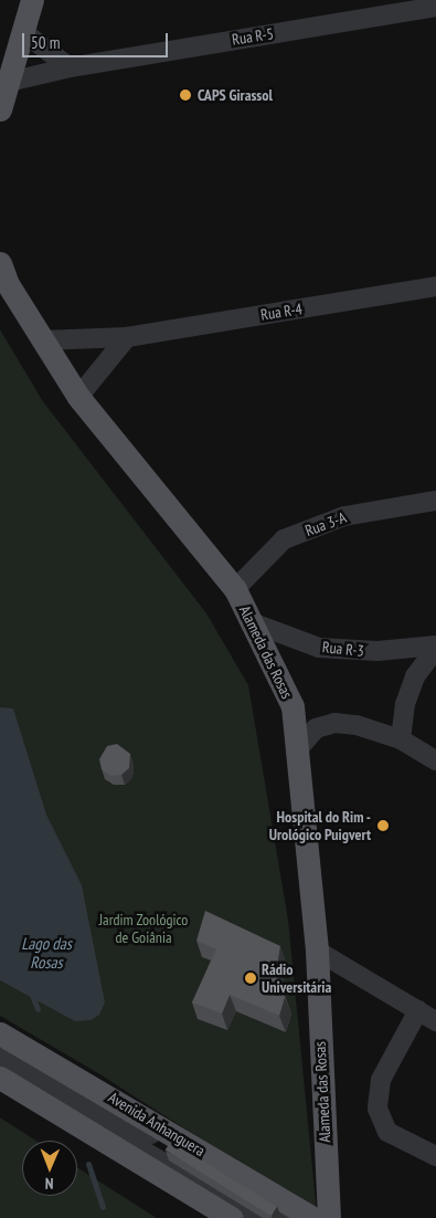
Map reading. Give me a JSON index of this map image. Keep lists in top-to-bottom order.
{
  "streets": {
    "main road": ["Alameda das Rosas", "Avenida Anhanguera"],
    "street": [
      "Rua R-5",
      "Rua R-4",
      "Rua 3-A",
      "Rua R-3"
    ]
  },
  "crossings": [
    ["Rua R-4", "Alameda das Rosas"],
    ["Rua 3-A", "Alameda das Rosas"],
    ["Rua R-3", "Alameda das Rosas"]
  ],
  "water": ["Lago das Rosas"],
  "parks": ["Jardim Zoológico de Goiânia"],
  "places": ["CAPS Girassol", "Hospital do Rim - Urológico Puigvert", "Rádio Universitária"],
  "scale_bar": "50 m",
  "north": "bottom"
}
